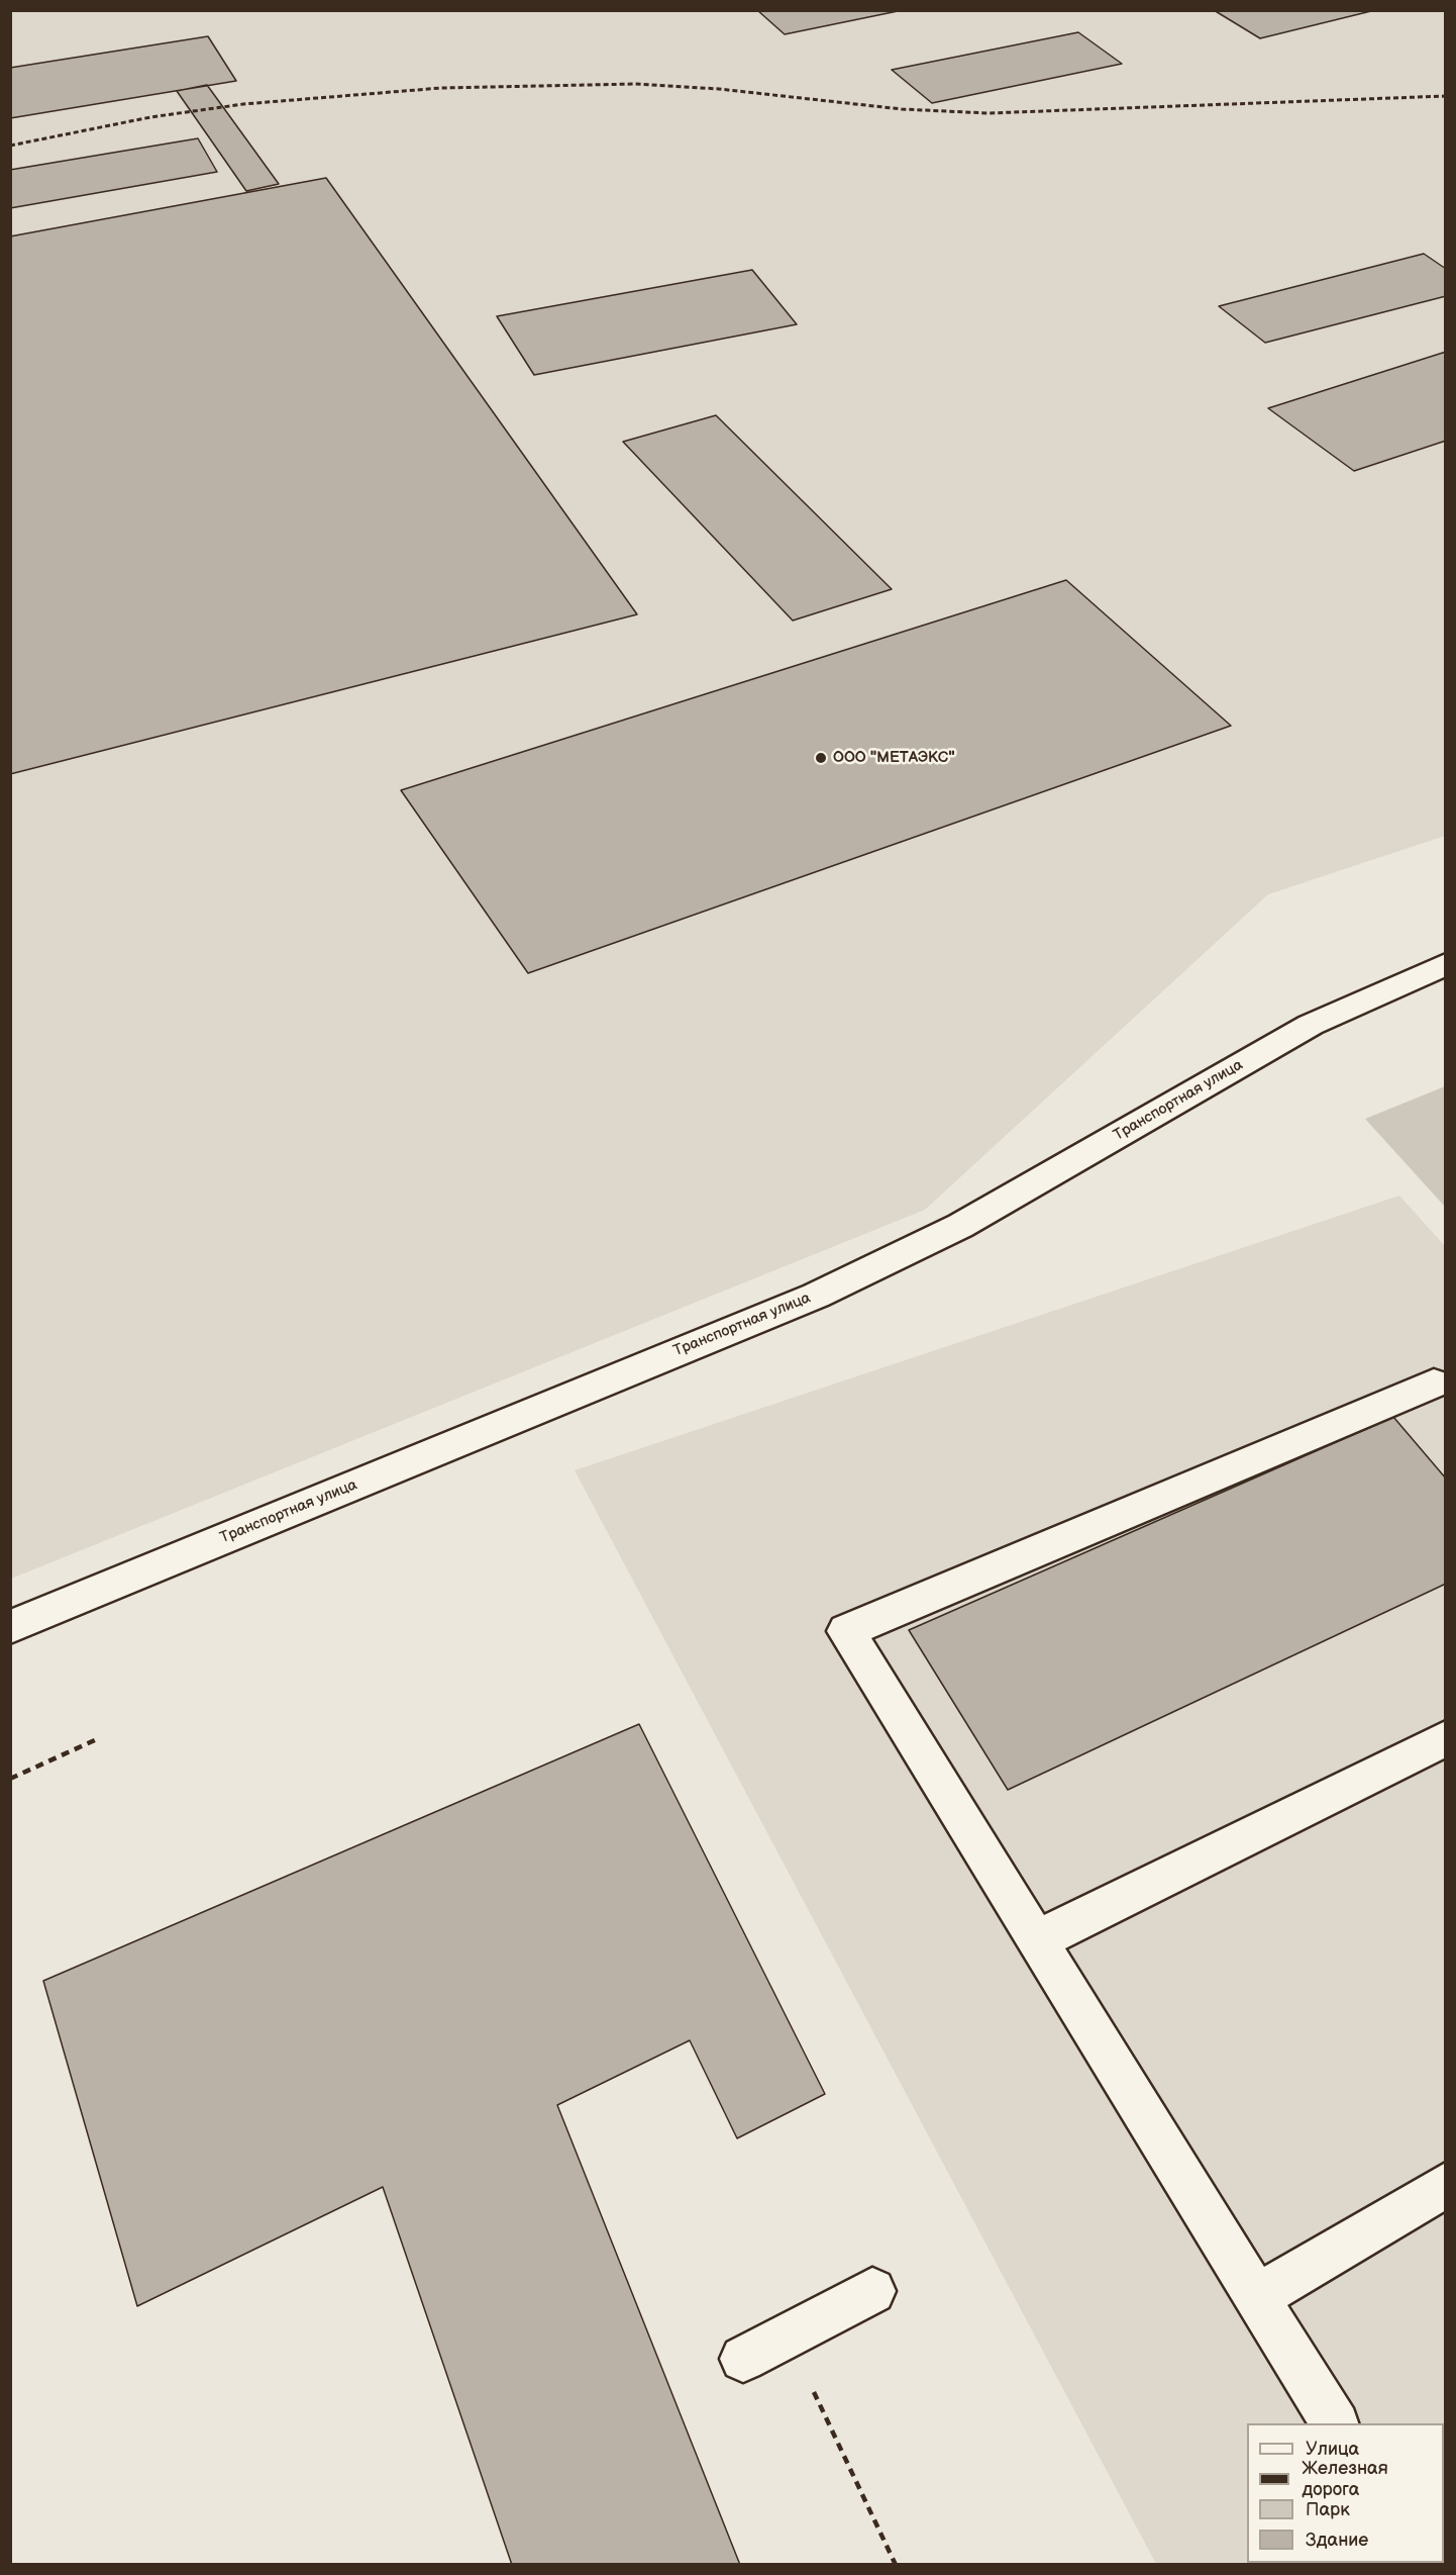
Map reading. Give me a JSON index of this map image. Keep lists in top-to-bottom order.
{
  "streets": {
    "street": ["Транспортная улица"]
  },
  "places": ["ООО \"МЕТАЭКС\""],
  "legend": [
    "Улица",
    "Железная дорога",
    "Парк",
    "Здание"
  ]
}
